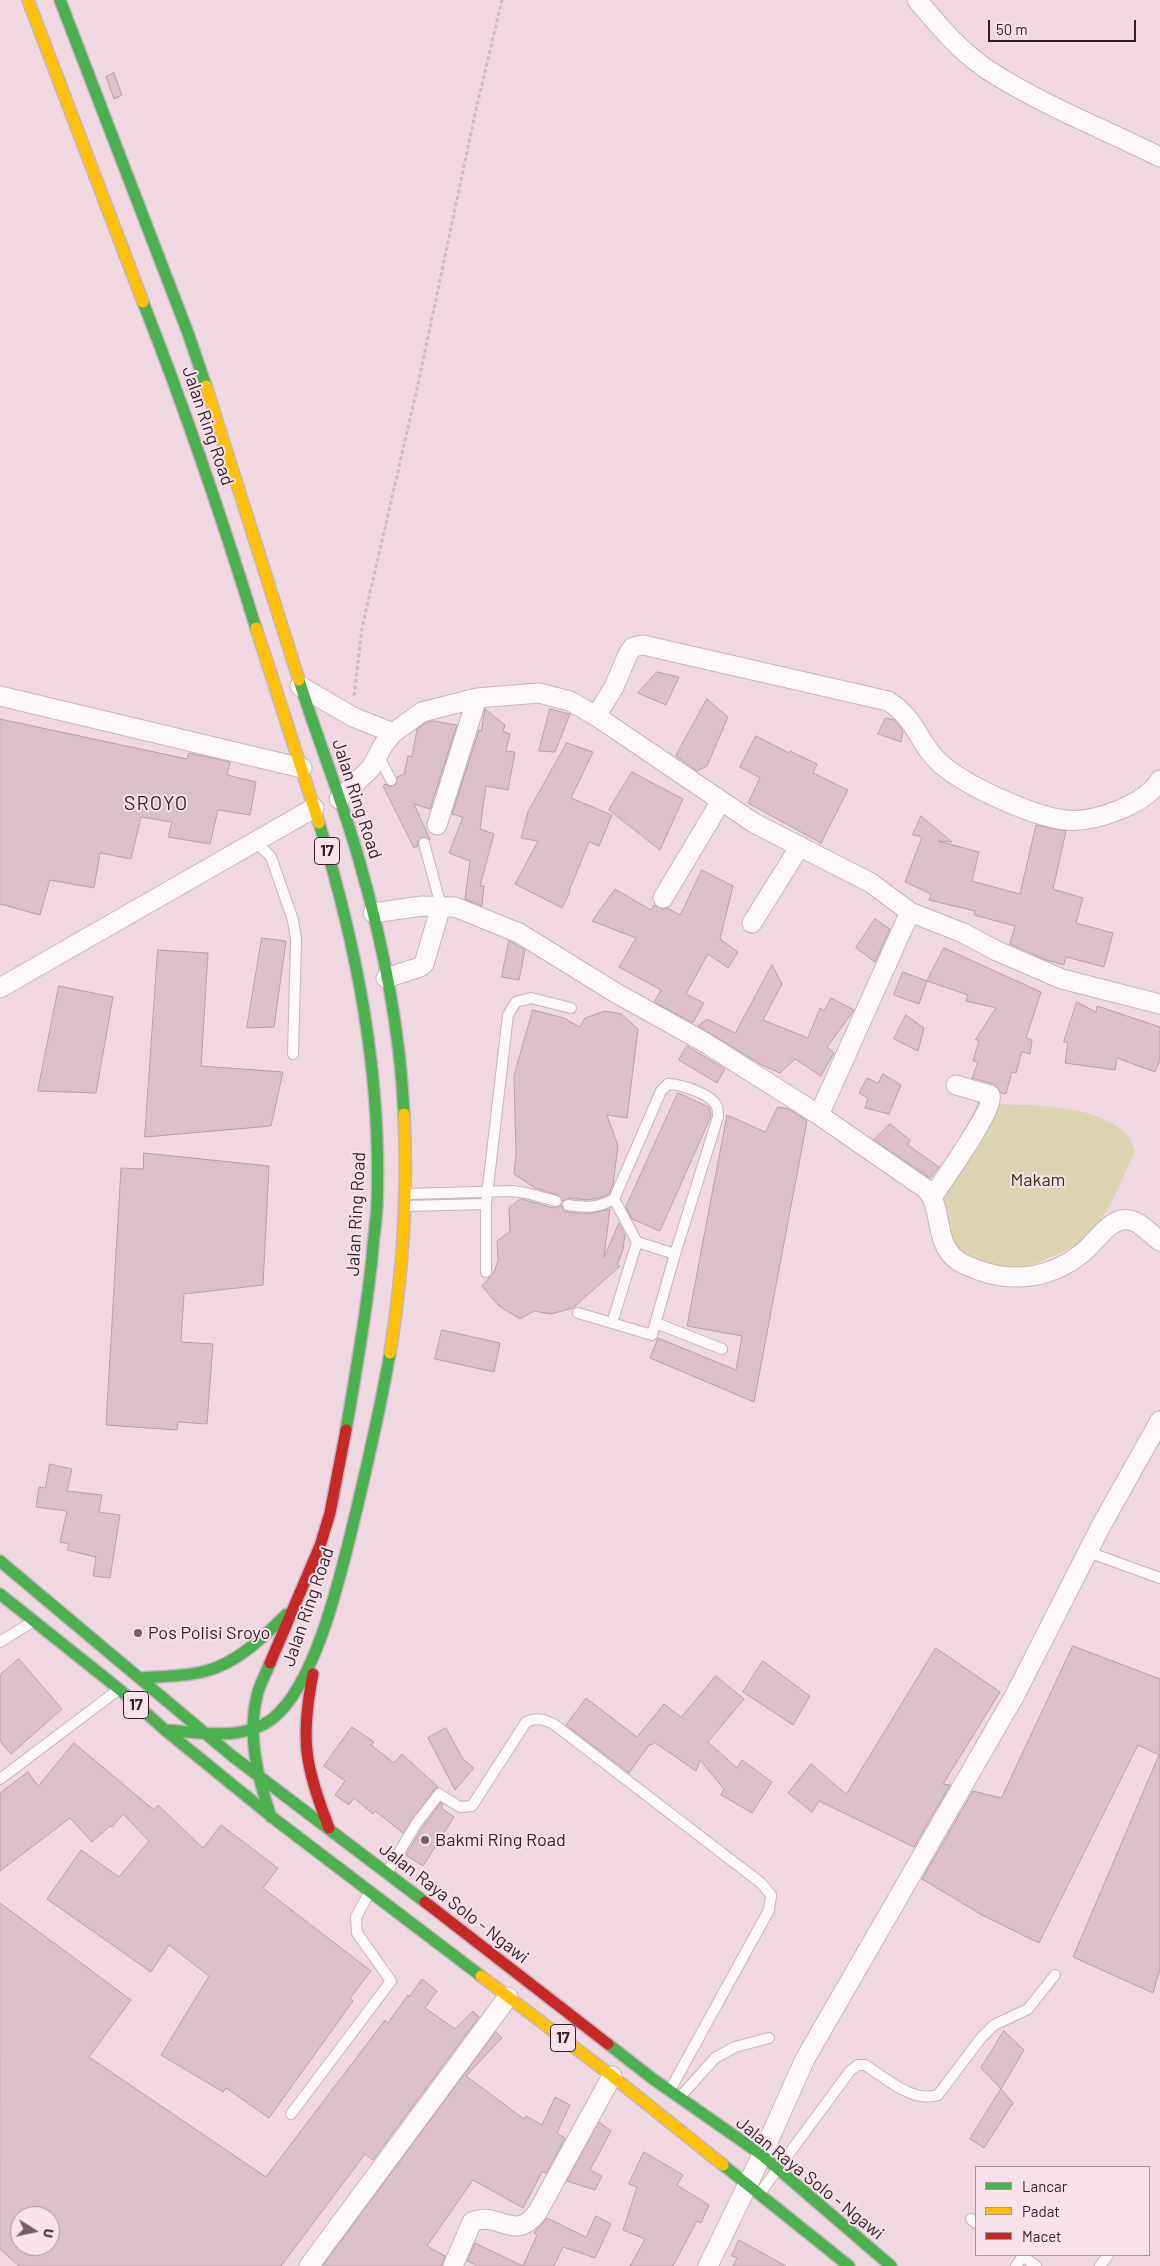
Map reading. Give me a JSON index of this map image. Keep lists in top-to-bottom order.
{
  "streets": {
    "highway": ["Jalan Ring Road", "17", "Jalan Raya Solo - Ngawi"]
  },
  "crossings": [
    ["Jalan Ring Road", "17"],
    ["17", "Jalan Raya Solo - Ngawi"]
  ],
  "districts": ["SROYO"],
  "parks": ["Makam"],
  "places": ["Pos Polisi Sroyo", "Bakmi Ring Road"],
  "legend": ["Lancar", "Padat", "Macet"],
  "scale_bar": "50 m",
  "north": "right"
}
